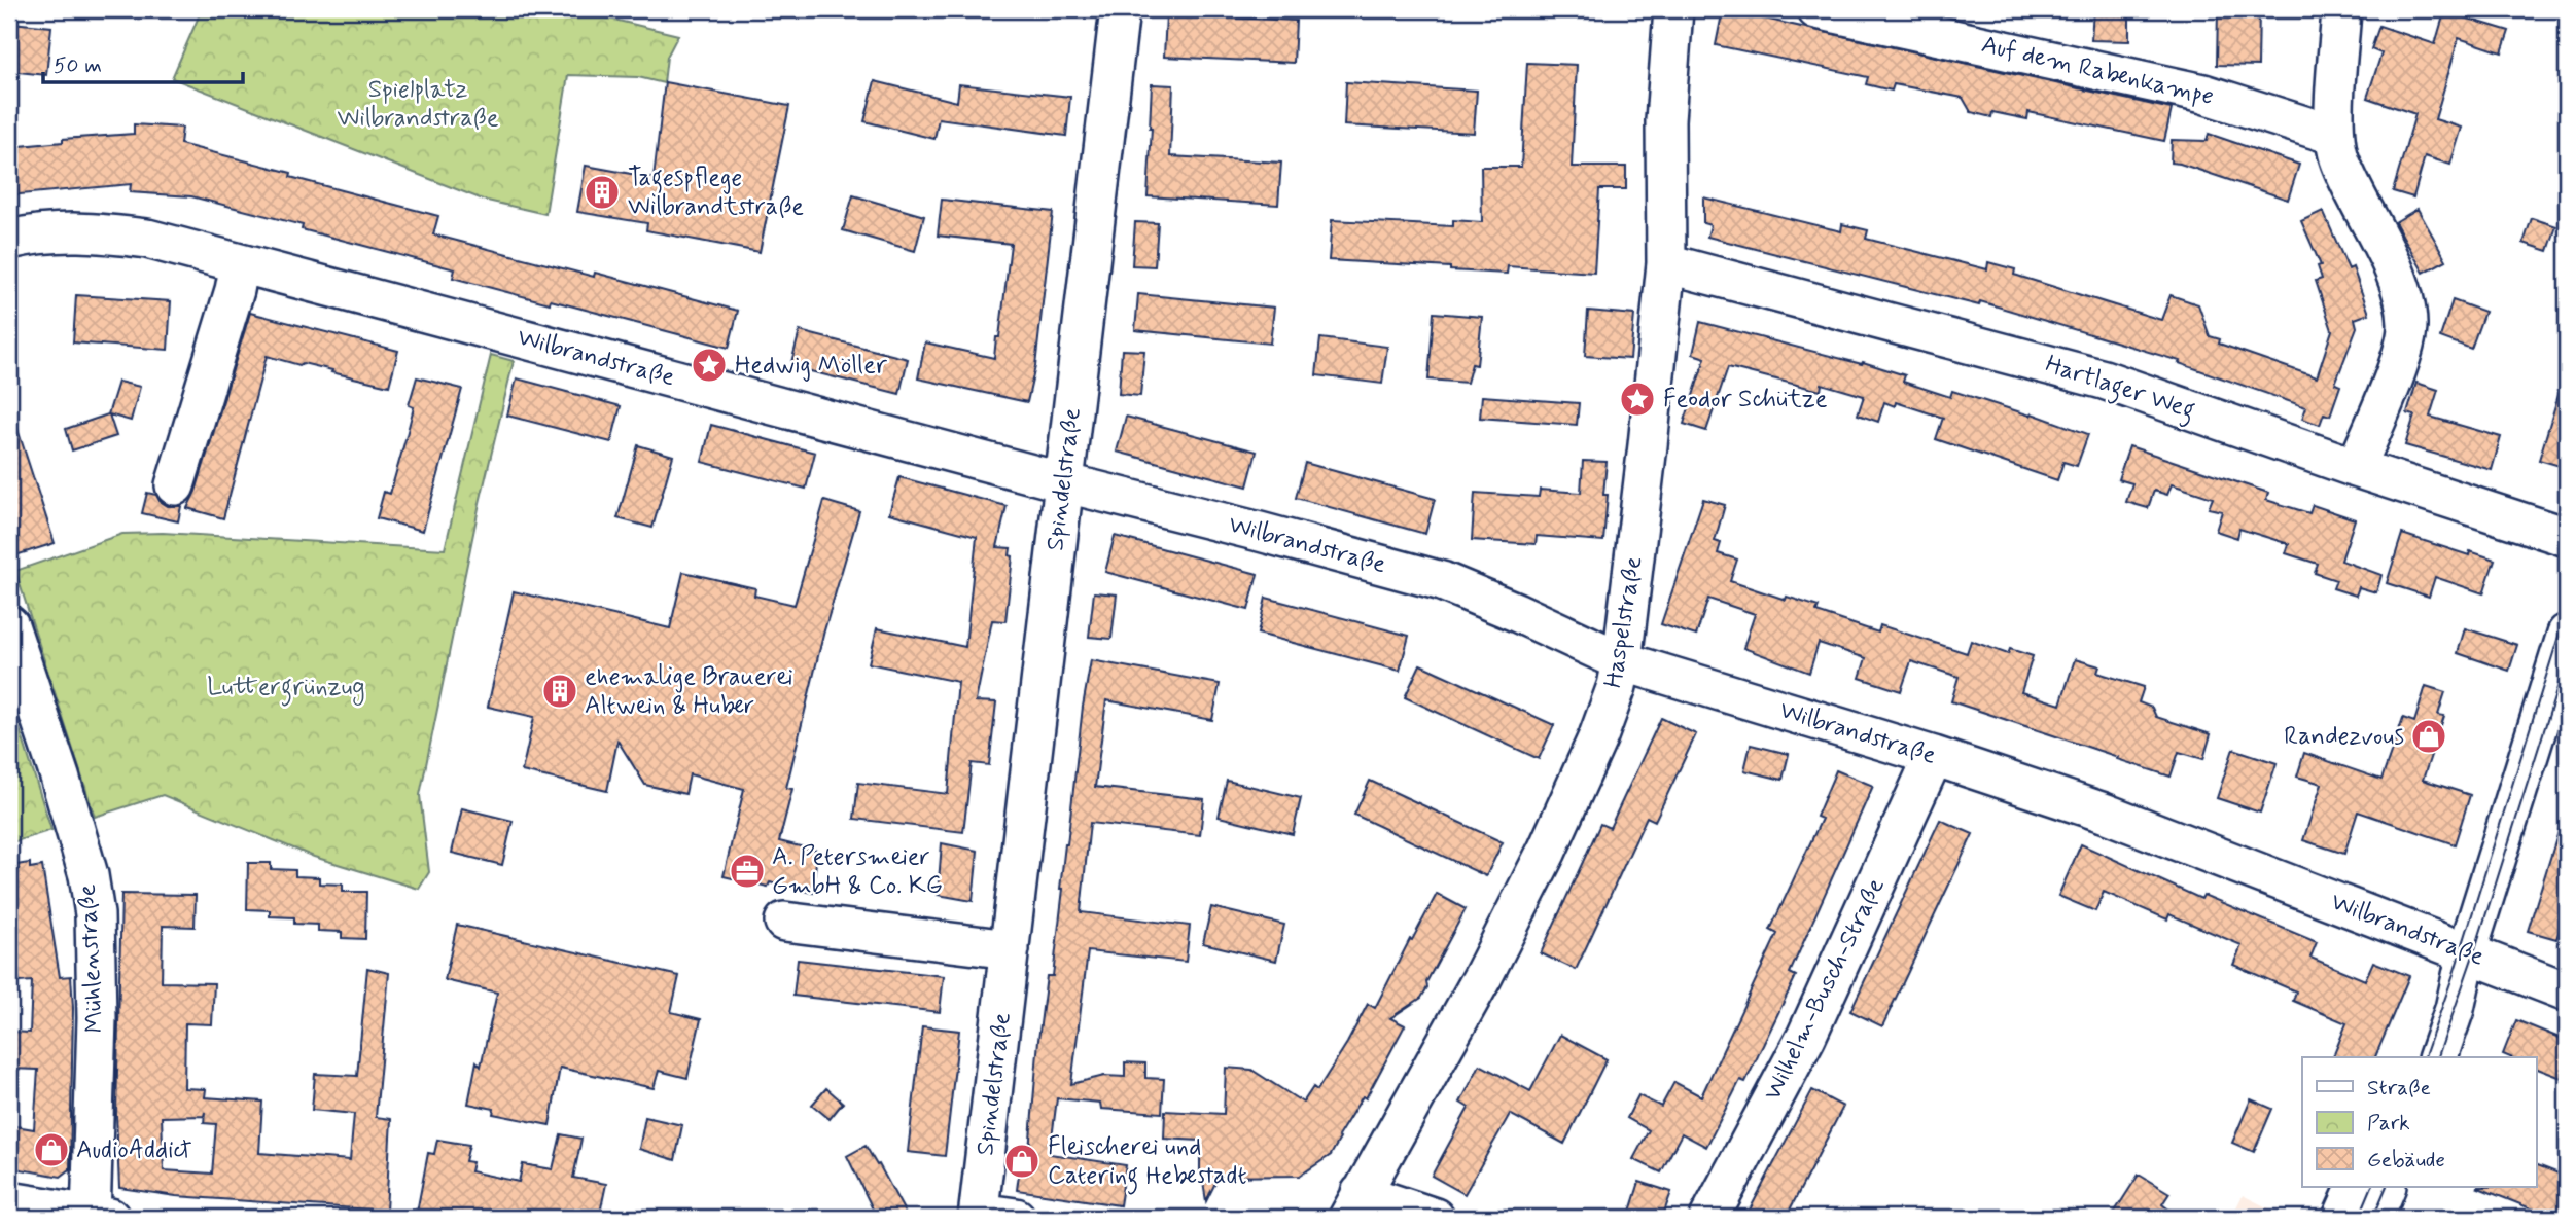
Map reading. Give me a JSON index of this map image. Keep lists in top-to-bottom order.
{
  "streets": {
    "street": [
      "Auf dem Rabenkampe",
      "Wilbrandstraße",
      "Hartlager Weg",
      "Spindelstraße",
      "Haspelstraße",
      "Mühlenstraße",
      "Wilhelm-Busch-Straße"
    ]
  },
  "crossings": [
    ["Wilbrandstraße", "Spindelstraße"],
    ["Wilbrandstraße", "Haspelstraße"],
    ["Wilbrandstraße", "Wilhelm-Busch-Straße"],
    ["Hartlager Weg", "Haspelstraße"]
  ],
  "parks": ["Spielplatz Wilbrandstraße", "Luttergrünzug"],
  "places": {
    "building": ["Tagespflege Wilbrandtstraße", "ehemalige Brauerei Altwein & Huber"],
    "place": ["Hedwig Möller", "Feodor Schütze"],
    "shop": ["Randezvous", "AudioAddict", "Fleischerei und Catering Hebestadt"],
    "office": ["A. Petersmeier GmbH & Co. KG"]
  },
  "legend": ["Straße", "Park", "Gebäude"],
  "scale_bar": "50 m"
}
